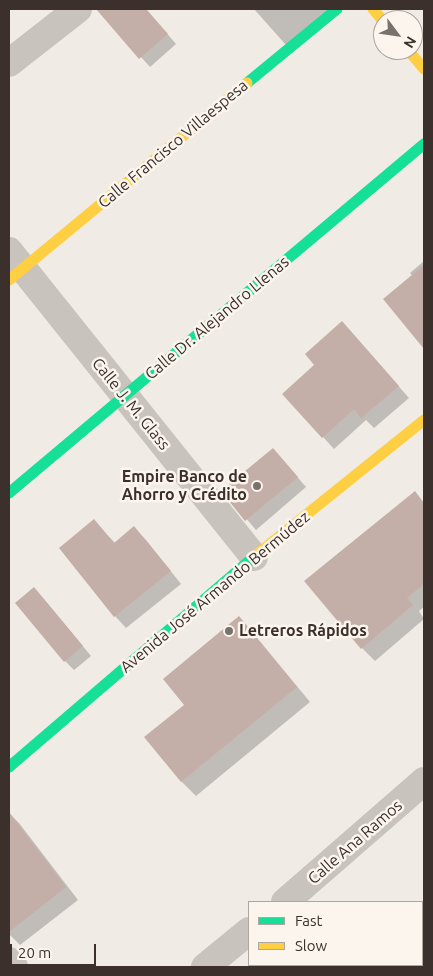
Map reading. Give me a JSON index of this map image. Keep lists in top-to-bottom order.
{
  "streets": {
    "street": [
      "Calle Francisco Villaespesa",
      "Calle Dr. Alejandro Llenas",
      "Calle J. M. Glass",
      "Avenida José Armando Bermúdez",
      "Calle Ana Ramos"
    ]
  },
  "crossings": [
    ["Calle Francisco Villaespesa", "Calle J. M. Glass"],
    ["Calle Dr. Alejandro Llenas", "Calle J. M. Glass"],
    ["Calle J. M. Glass", "Avenida José Armando Bermúdez"]
  ],
  "places": ["Empire Banco de Ahorro y Crédito", "Letreros Rápidos"],
  "legend": ["Fast", "Slow"],
  "scale_bar": "20 m",
  "north": "bottom right"
}
